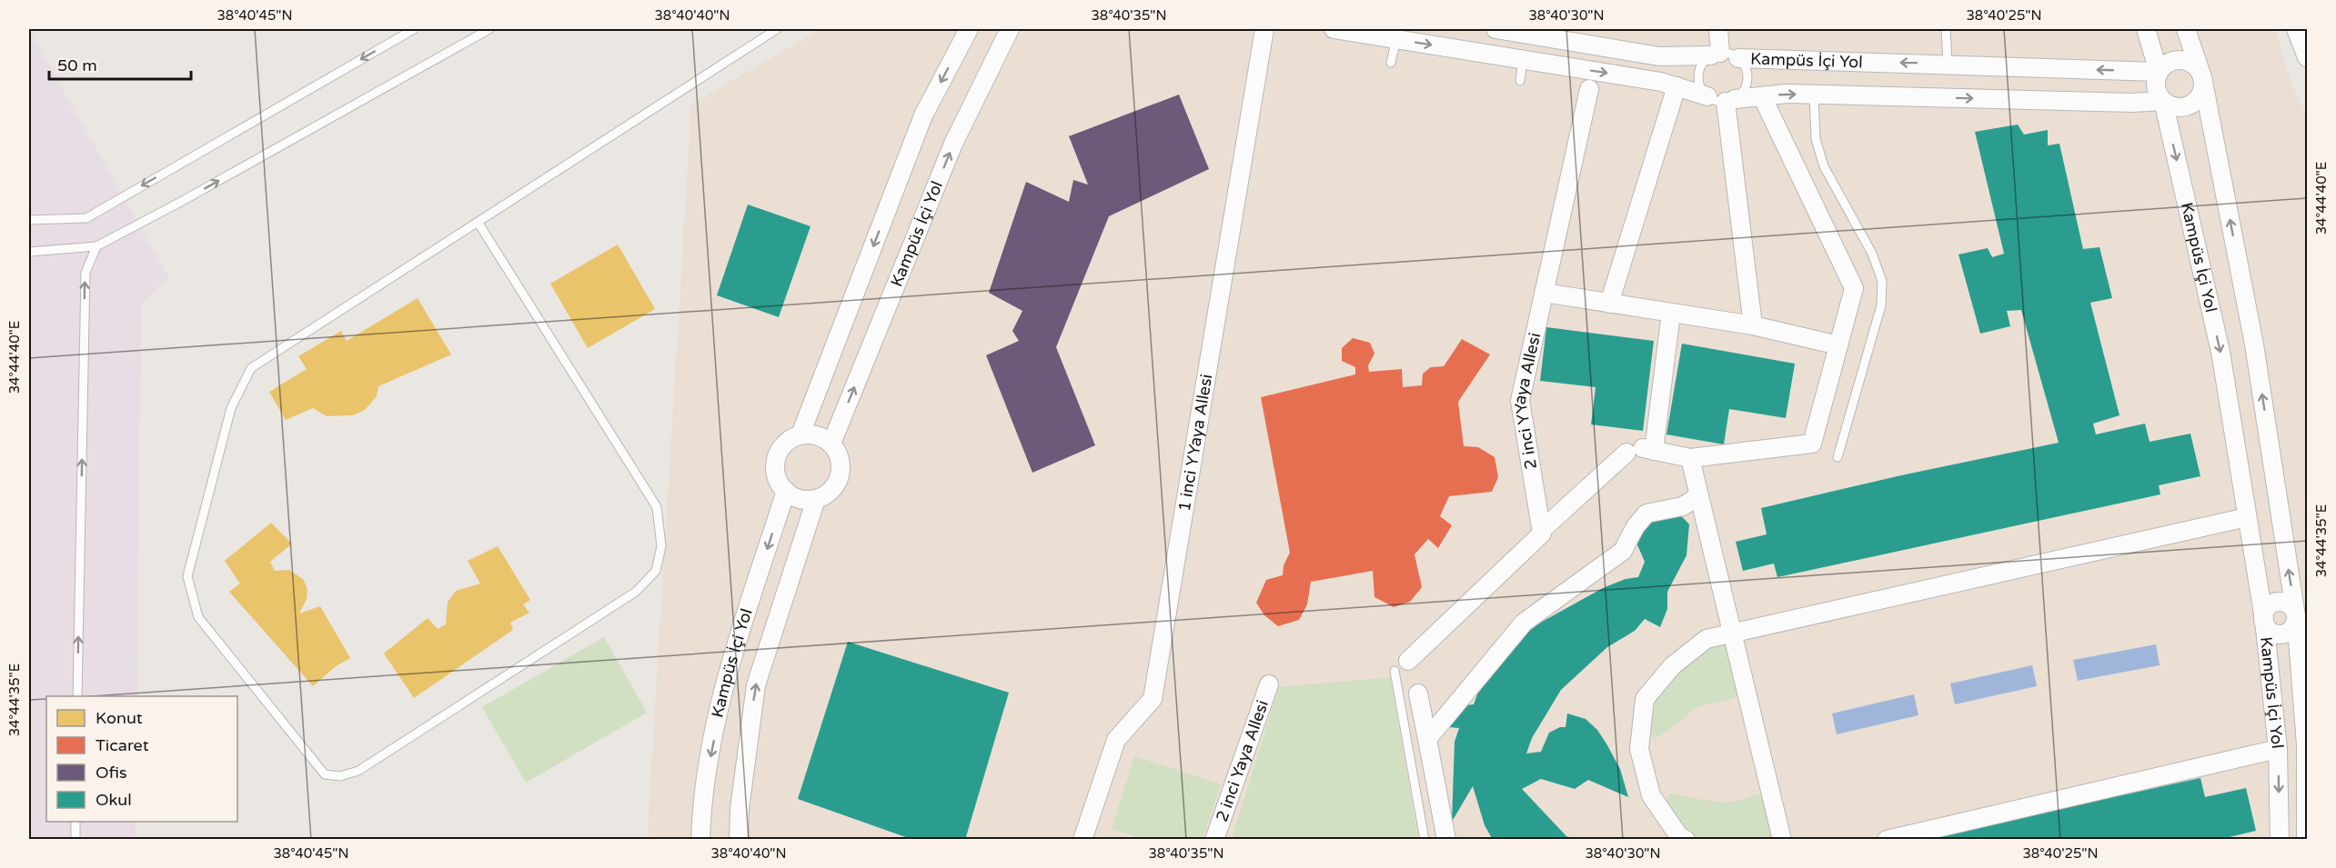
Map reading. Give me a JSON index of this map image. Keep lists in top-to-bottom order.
{
  "streets": {
    "street": [
      "Kampüs İçi Yol",
      "2 inci YYaya Allesi",
      "1 inci YYaya Allesi",
      "2 inci Yaya Allesi"
    ]
  },
  "legend": [
    "Konut",
    "Ticaret",
    "Ofis",
    "Okul"
  ],
  "scale_bar": "50 m",
  "coordinates": [
    "38°40'45\"N",
    "38°40'40\"N",
    "38°40'35\"N",
    "38°40'30\"N",
    "38°40'25\"N",
    "34°44'40\"E",
    "34°44'35\"E"
  ]
}
